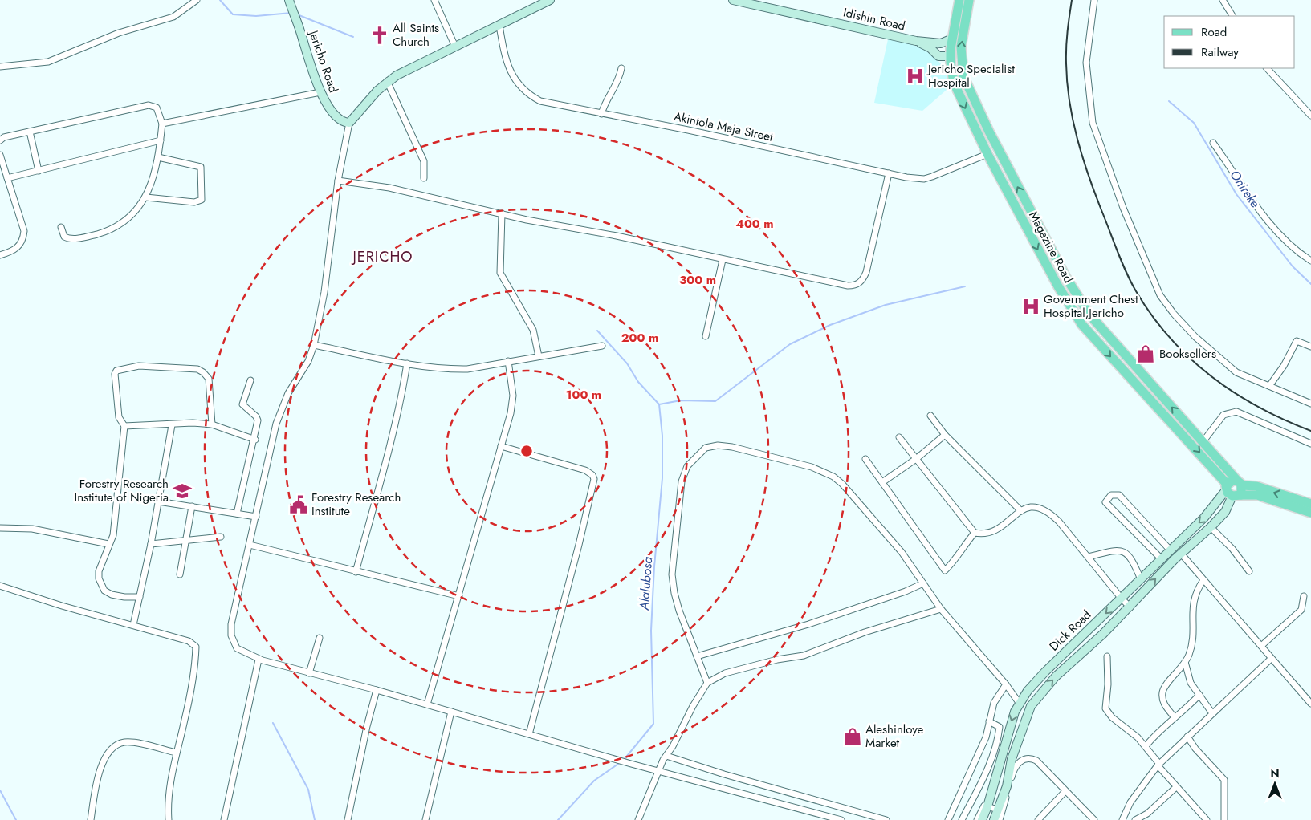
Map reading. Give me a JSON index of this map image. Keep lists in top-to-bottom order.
{
  "streets": {
    "main road": [
      "Idishin Road",
      "Jericho Road",
      "Magazine Road",
      "Dick Road"
    ],
    "street": ["Akintola Maja Street"]
  },
  "crossings": [
    ["Akintola Maja Street", "Magazine Road"],
    ["Magazine Road", "Dick Road"]
  ],
  "districts": ["JERICHO"],
  "water": ["Onireke", "Alalubosa"],
  "places": {
    "church": ["All Saints Church"],
    "hospital": ["Jericho Specialist Hospital", "Government Chest Hospital,Jericho"],
    "shop": ["Booksellers", "Aleshinloye Market"],
    "school or university": ["Forestry Research Institute of Nigeria"],
    "public building": ["Forestry Research Institute"]
  },
  "legend": ["Road", "Railway"],
  "north": "top",
  "rings": [
    "400 m",
    "300 m",
    "200 m",
    "100 m"
  ]
}
